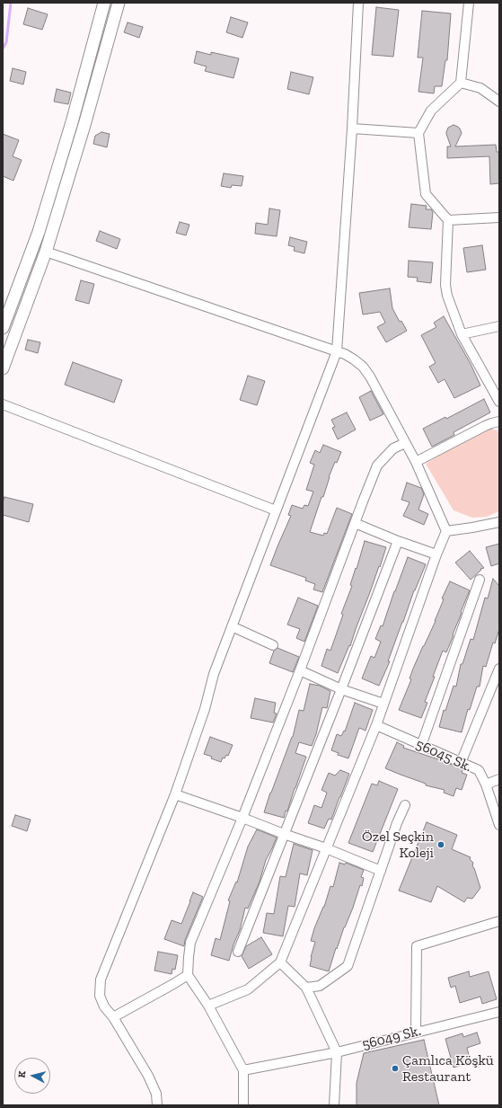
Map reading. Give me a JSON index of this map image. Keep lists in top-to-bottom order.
{
  "streets": {
    "street": ["56045 Sk.", "56049 Sk."]
  },
  "places": ["Özel Seçkin Koleji", "Çamlıca Köşkü Restaurant"],
  "north": "left"
}
